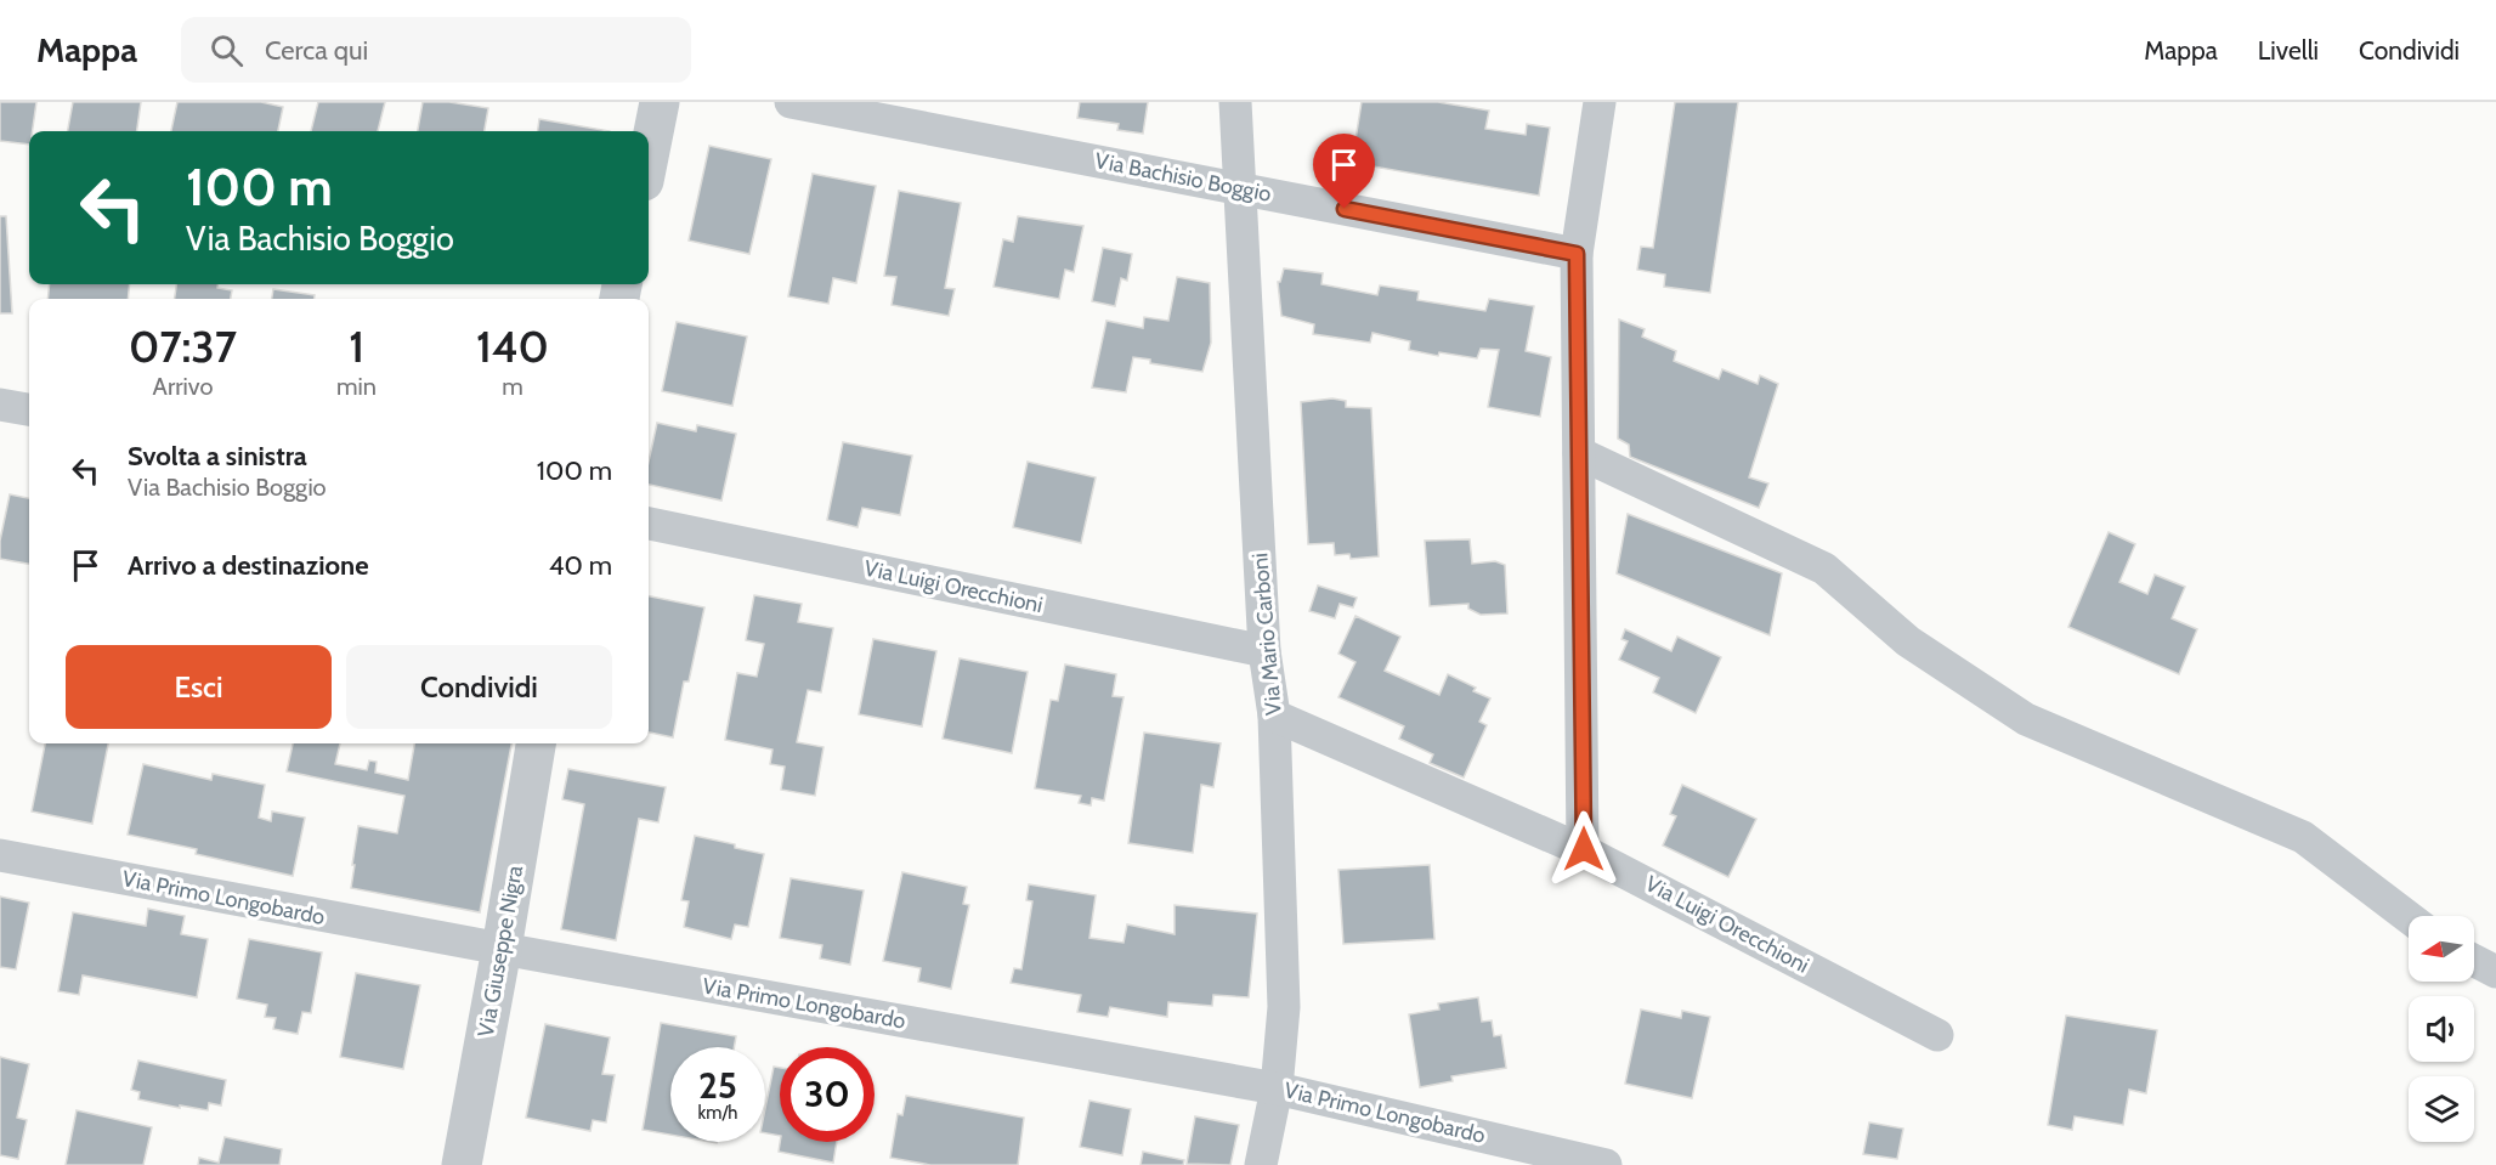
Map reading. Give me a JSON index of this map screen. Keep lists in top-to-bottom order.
{
  "streets": {
    "street": [
      "Via Bachisio Boggio",
      "Via Luigi Orecchioni",
      "Via Mario Carboni",
      "Via Primo Longobardo",
      "Via Giuseppe Nigra"
    ]
  },
  "crossings": [
    ["Via Bachisio Boggio", "Via Mario Carboni"],
    ["Via Luigi Orecchioni", "Via Mario Carboni"],
    ["Via Mario Carboni", "Via Primo Longobardo"],
    ["Via Primo Longobardo", "Via Giuseppe Nigra"]
  ],
  "north": "left",
  "page": {
    "header": "Mappa",
    "search": "Cerca qui",
    "nav": ["Mappa", "Livelli", "Condividi"],
    "turn": ["100 m", "Via Bachisio Boggio"],
    "eta": [
      "07:37",
      "Arrivo",
      "1",
      "min",
      "140",
      "m"
    ],
    "list": [
      {
        "name": "Svolta a sinistra",
        "note": "Via Bachisio Boggio",
        "value": "100 m"
      },
      {
        "name": "Arrivo a destinazione",
        "value": "40 m"
      }
    ],
    "buttons": ["Esci", "Condividi"],
    "speed": "25 km/h",
    "limit": "30"
  }
}
